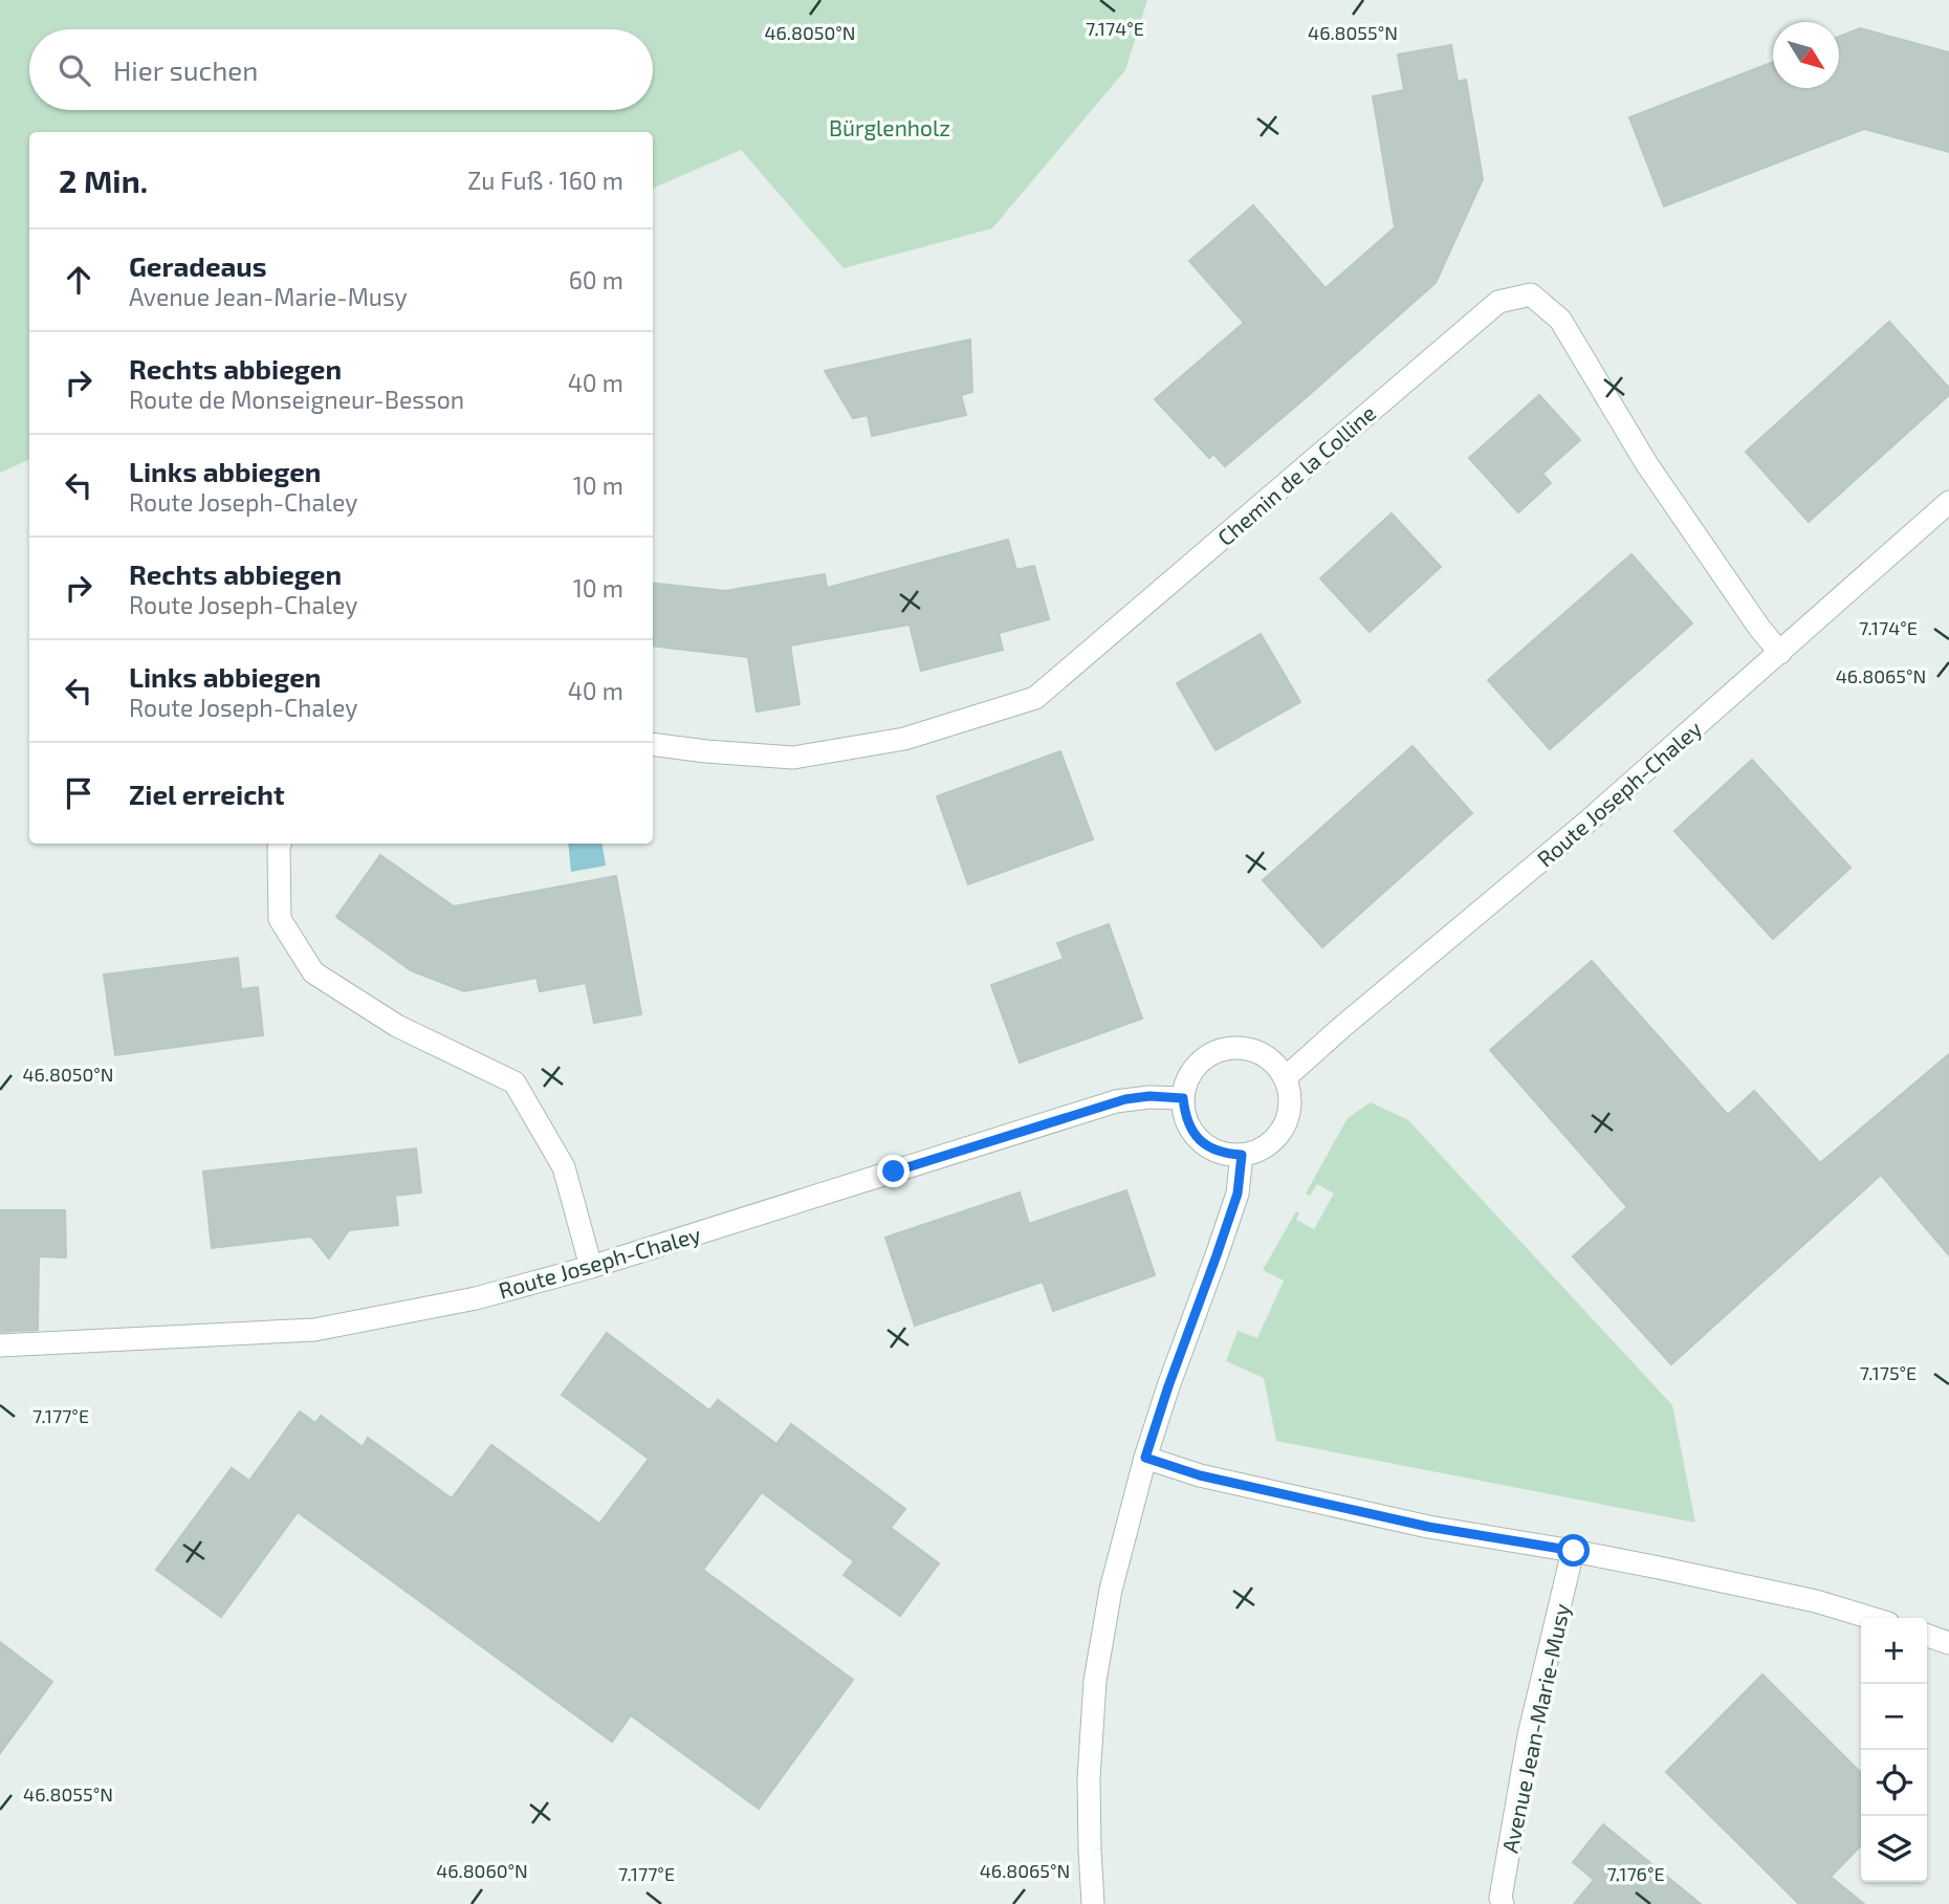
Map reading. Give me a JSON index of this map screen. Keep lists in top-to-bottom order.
{
  "streets": {
    "street": ["Chemin de la Colline", "Route Joseph-Chaley", "Avenue Jean-Marie-Musy"]
  },
  "crossings": [
    ["Chemin de la Colline", "Route Joseph-Chaley"]
  ],
  "parks": ["Bürglenholz"],
  "north": "bottom right",
  "page": {
    "search": "Hier suchen",
    "heading": ["2 Min.", "Zu Fuß · 160 m"],
    "list": [
      ["Geradeaus", "Avenue Jean-Marie-Musy", "60 m"],
      ["Rechts abbiegen", "Route de Monseigneur-Besson", "40 m"],
      ["Links abbiegen", "Route Joseph-Chaley", "10 m"],
      ["Rechts abbiegen", "Route Joseph-Chaley", "10 m"],
      ["Links abbiegen", "Route Joseph-Chaley", "40 m"],
      "Ziel erreicht"
    ],
    "map_buttons": ["+", "−"]
  },
  "coordinates": [
    "7.174°E",
    "46.8050°N",
    "46.8055°N",
    "46.8065°N",
    "7.175°E",
    "7.177°E",
    "46.8060°N",
    "7.176°E"
  ]
}
